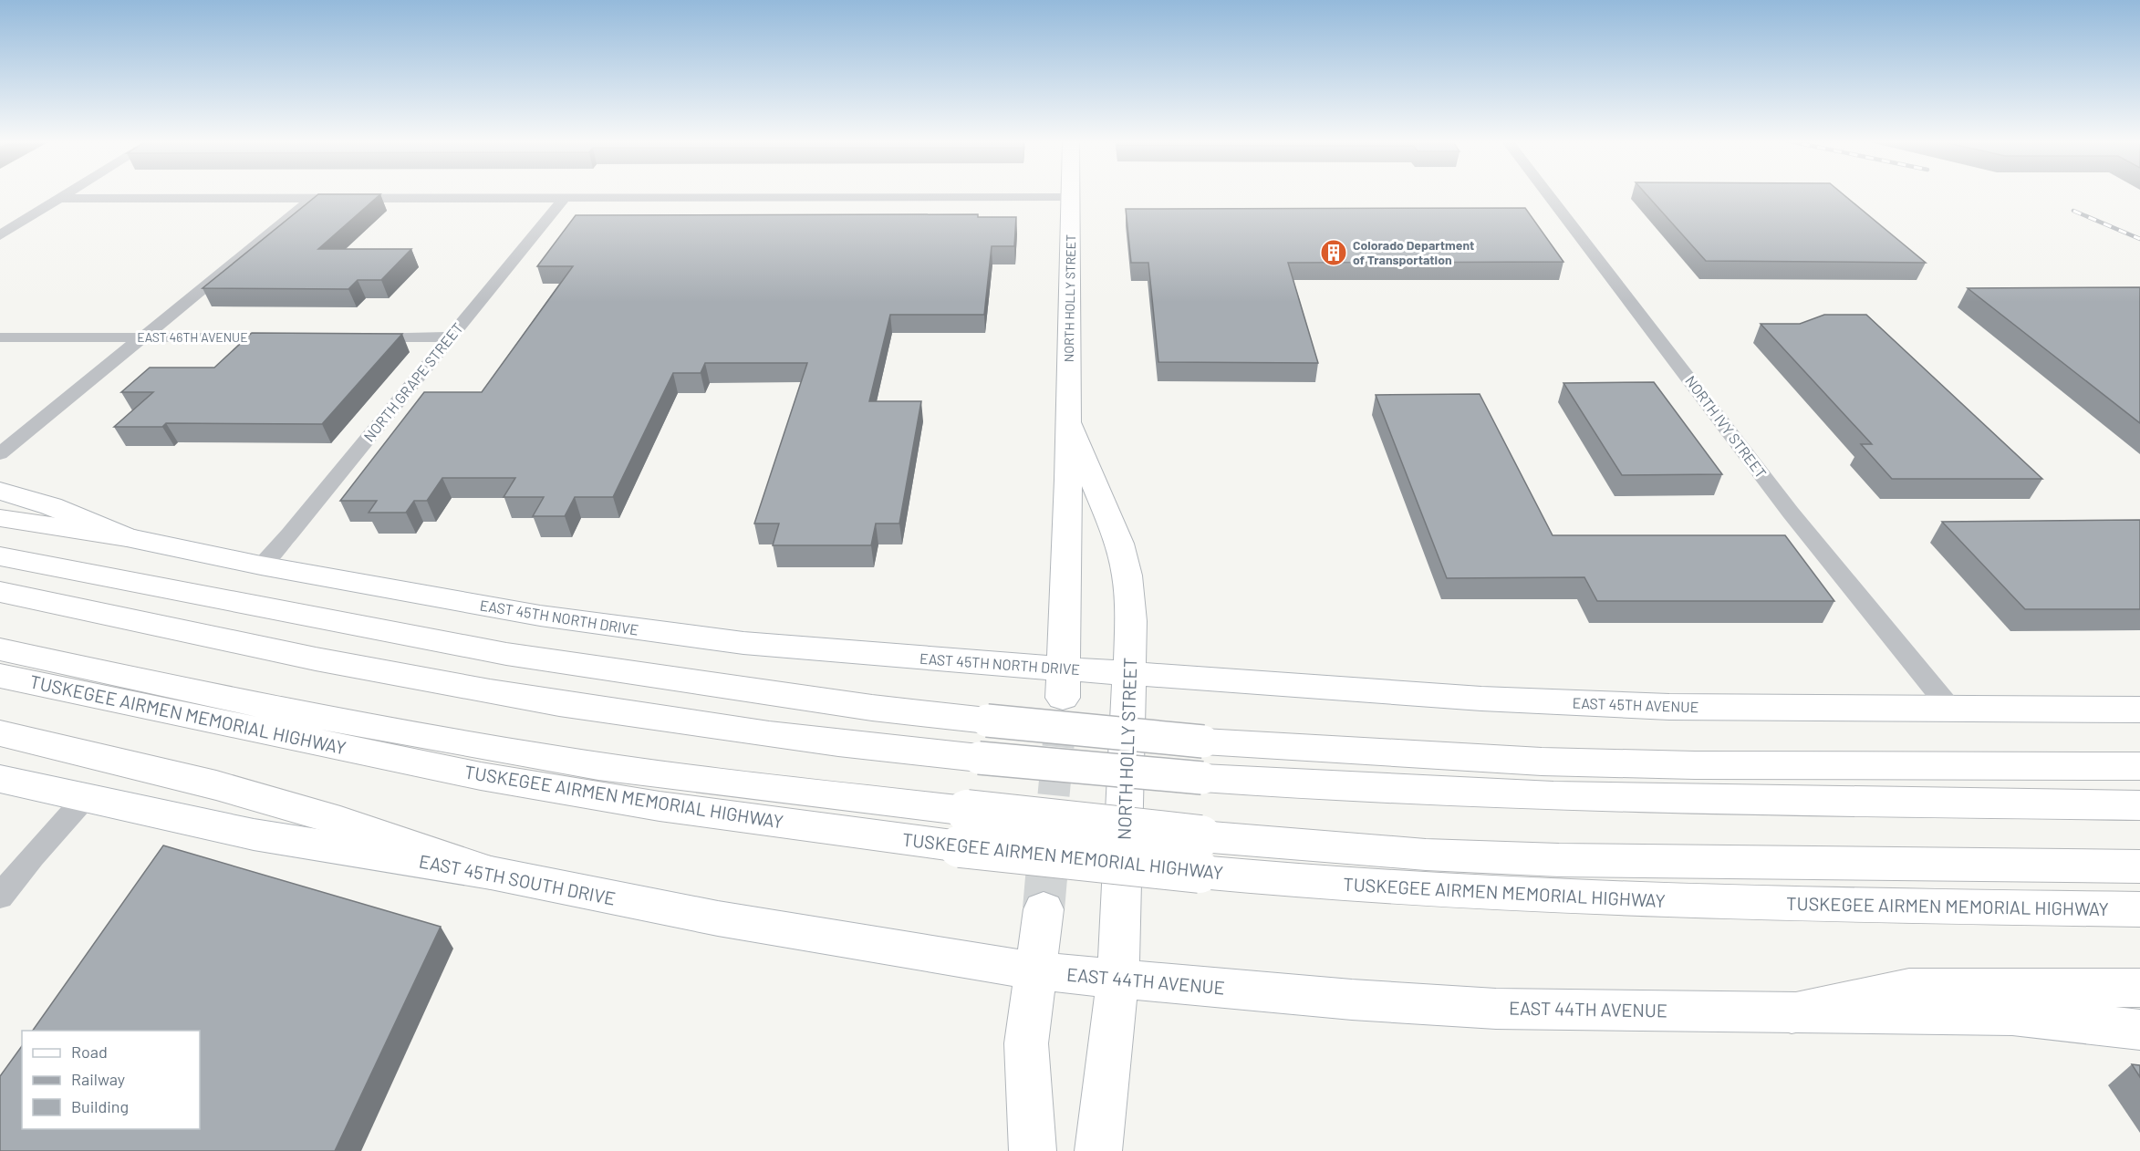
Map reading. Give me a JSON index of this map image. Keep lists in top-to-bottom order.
{
  "streets": {
    "main road": [
      "NORTH HOLLY STREET",
      "EAST 45TH NORTH DRIVE",
      "EAST 45TH AVENUE",
      "TUSKEGEE AIRMEN MEMORIAL HIGHWAY",
      "EAST 45TH SOUTH DRIVE",
      "EAST 44TH AVENUE"
    ],
    "street": ["EAST 46TH AVENUE", "NORTH GRAPE STREET", "NORTH IVY STREET"]
  },
  "crossings": [
    ["NORTH HOLLY STREET", "EAST 45TH NORTH DRIVE"],
    ["NORTH HOLLY STREET", "EAST 45TH AVENUE"],
    ["NORTH HOLLY STREET", "EAST 44TH AVENUE"],
    ["NORTH GRAPE STREET", "EAST 45TH NORTH DRIVE"],
    ["NORTH IVY STREET", "EAST 45TH AVENUE"],
    ["EAST 45TH NORTH DRIVE", "EAST 45TH AVENUE"],
    ["EAST 45TH SOUTH DRIVE", "EAST 44TH AVENUE"]
  ],
  "places": {
    "building": ["Colorado Department of Transportation"]
  },
  "legend": ["Road", "Railway", "Building"]
}
